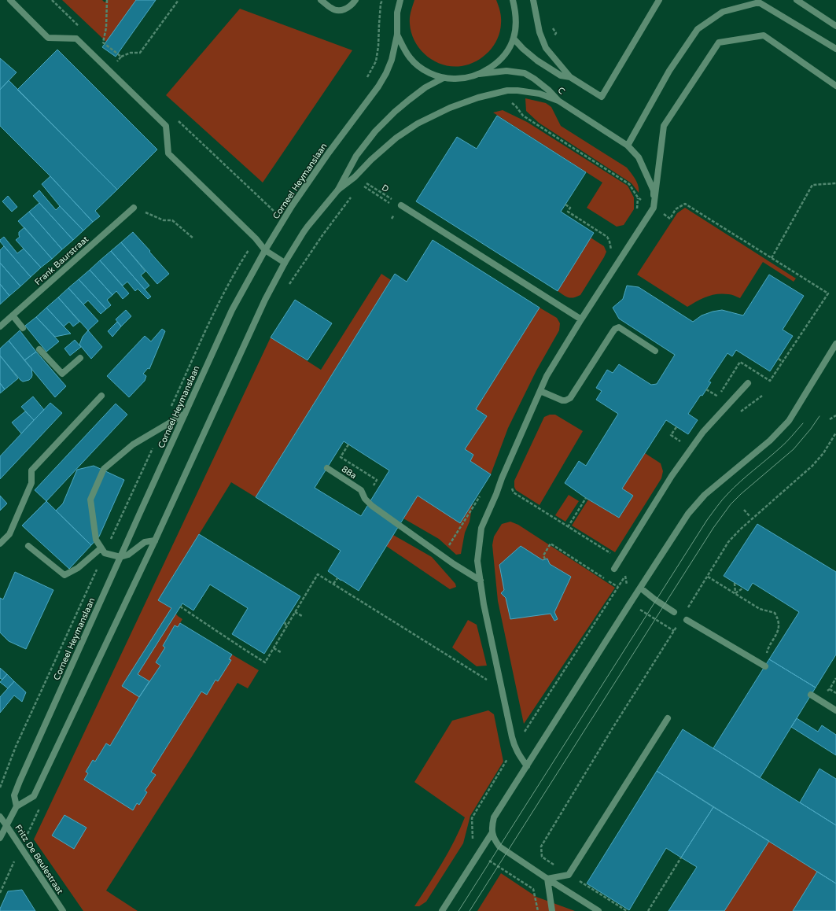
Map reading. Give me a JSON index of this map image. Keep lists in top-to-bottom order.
{
  "streets": {
    "street": [
      "C",
      "Corneel Heymanslaan",
      "Frank Baurstraat",
      "88a",
      "Fritz De Beulestraat"
    ],
    "path": ["D"]
  },
  "crossings": [
    ["C", "Corneel Heymanslaan"]
  ]
}
